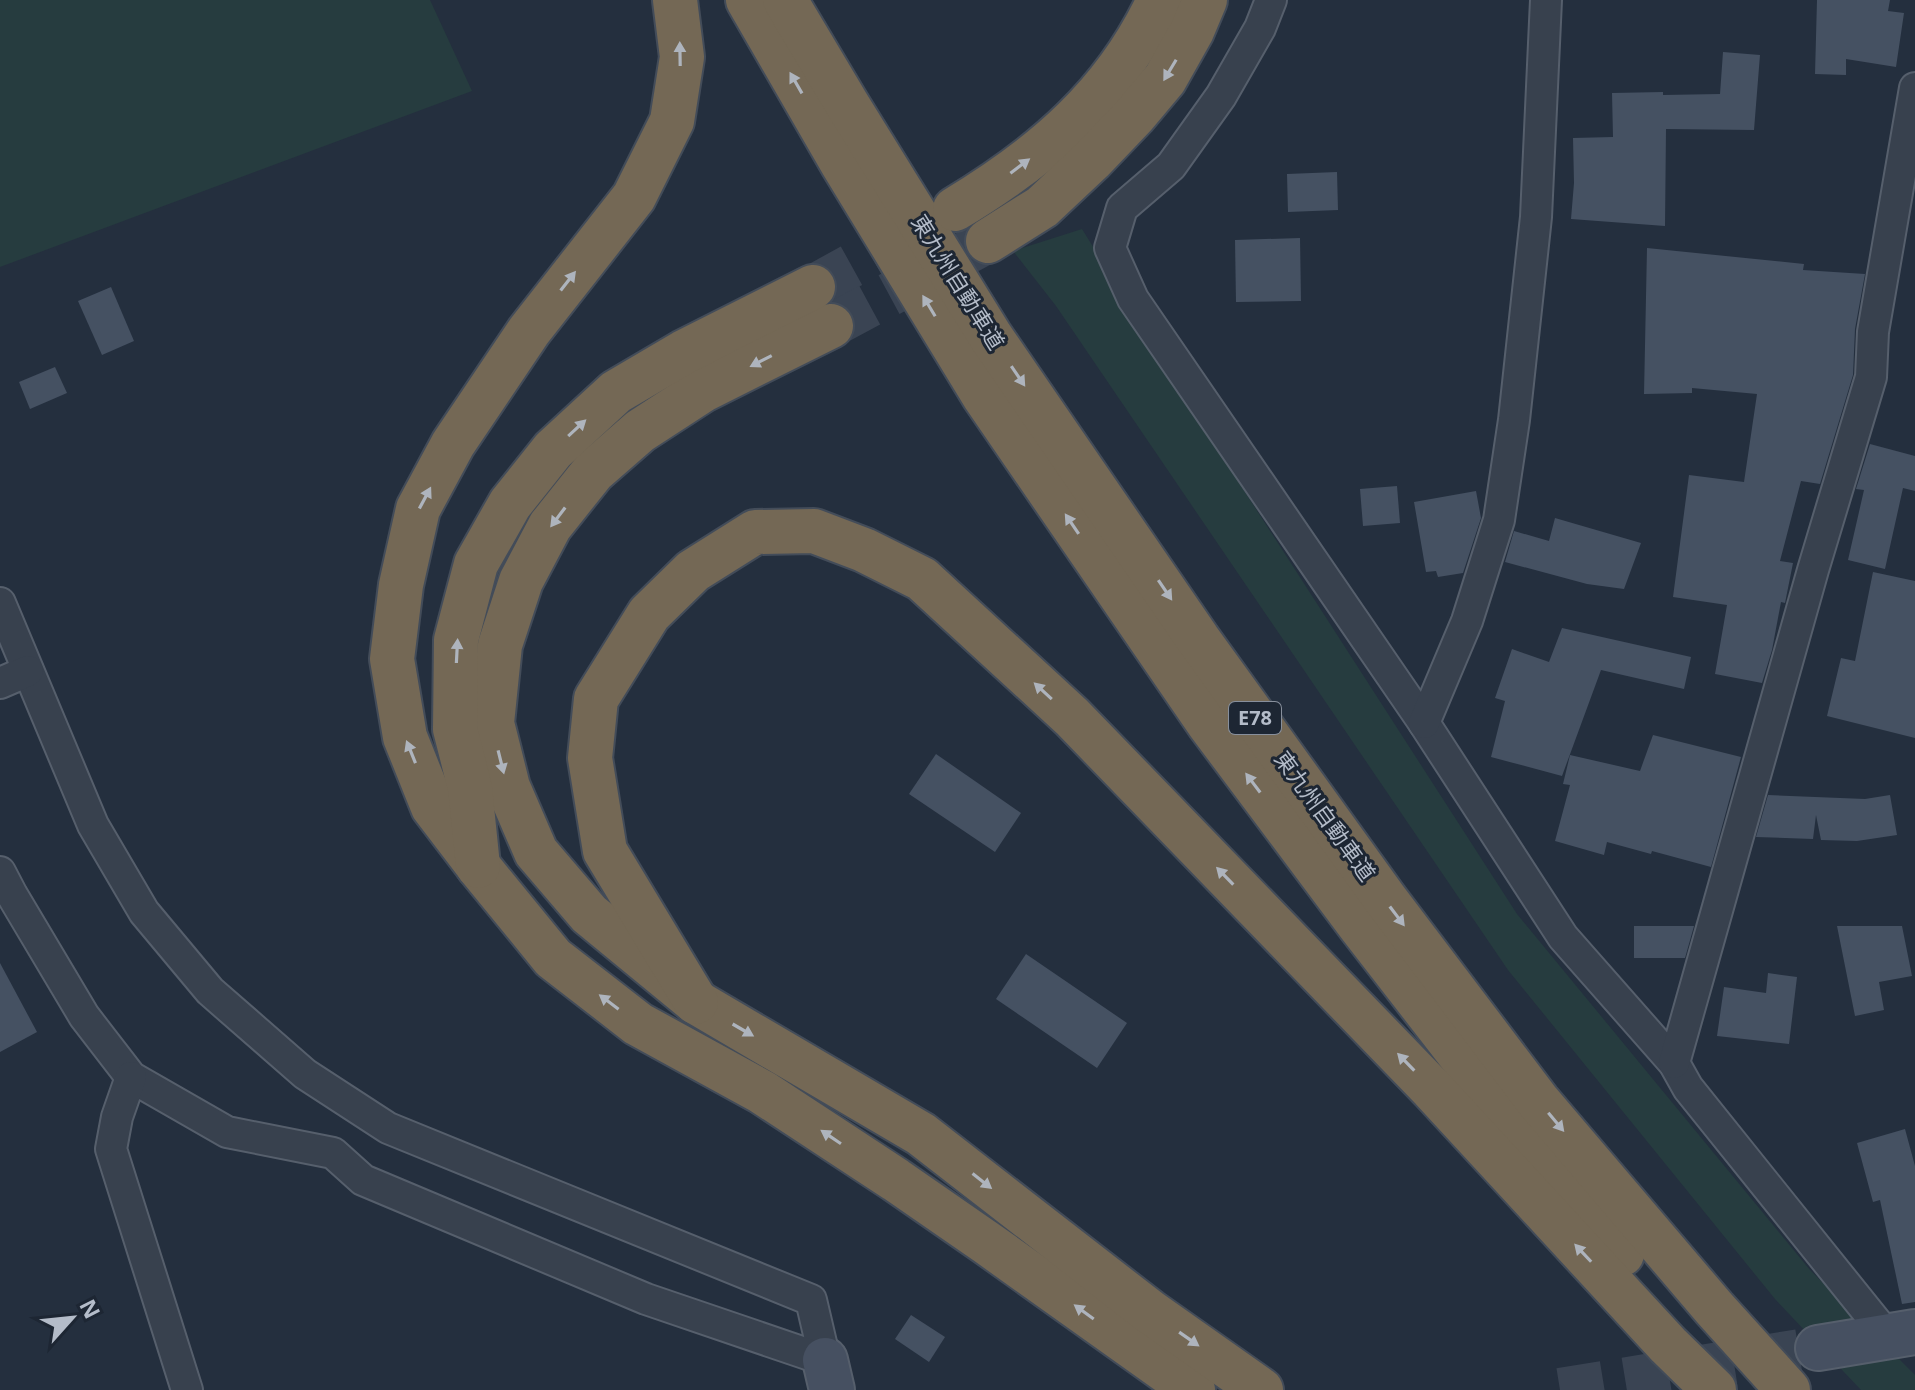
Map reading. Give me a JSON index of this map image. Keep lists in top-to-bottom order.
{
  "streets": {
    "highway": ["東九州自動車道", "E78"]
  },
  "north": "top right"
}
